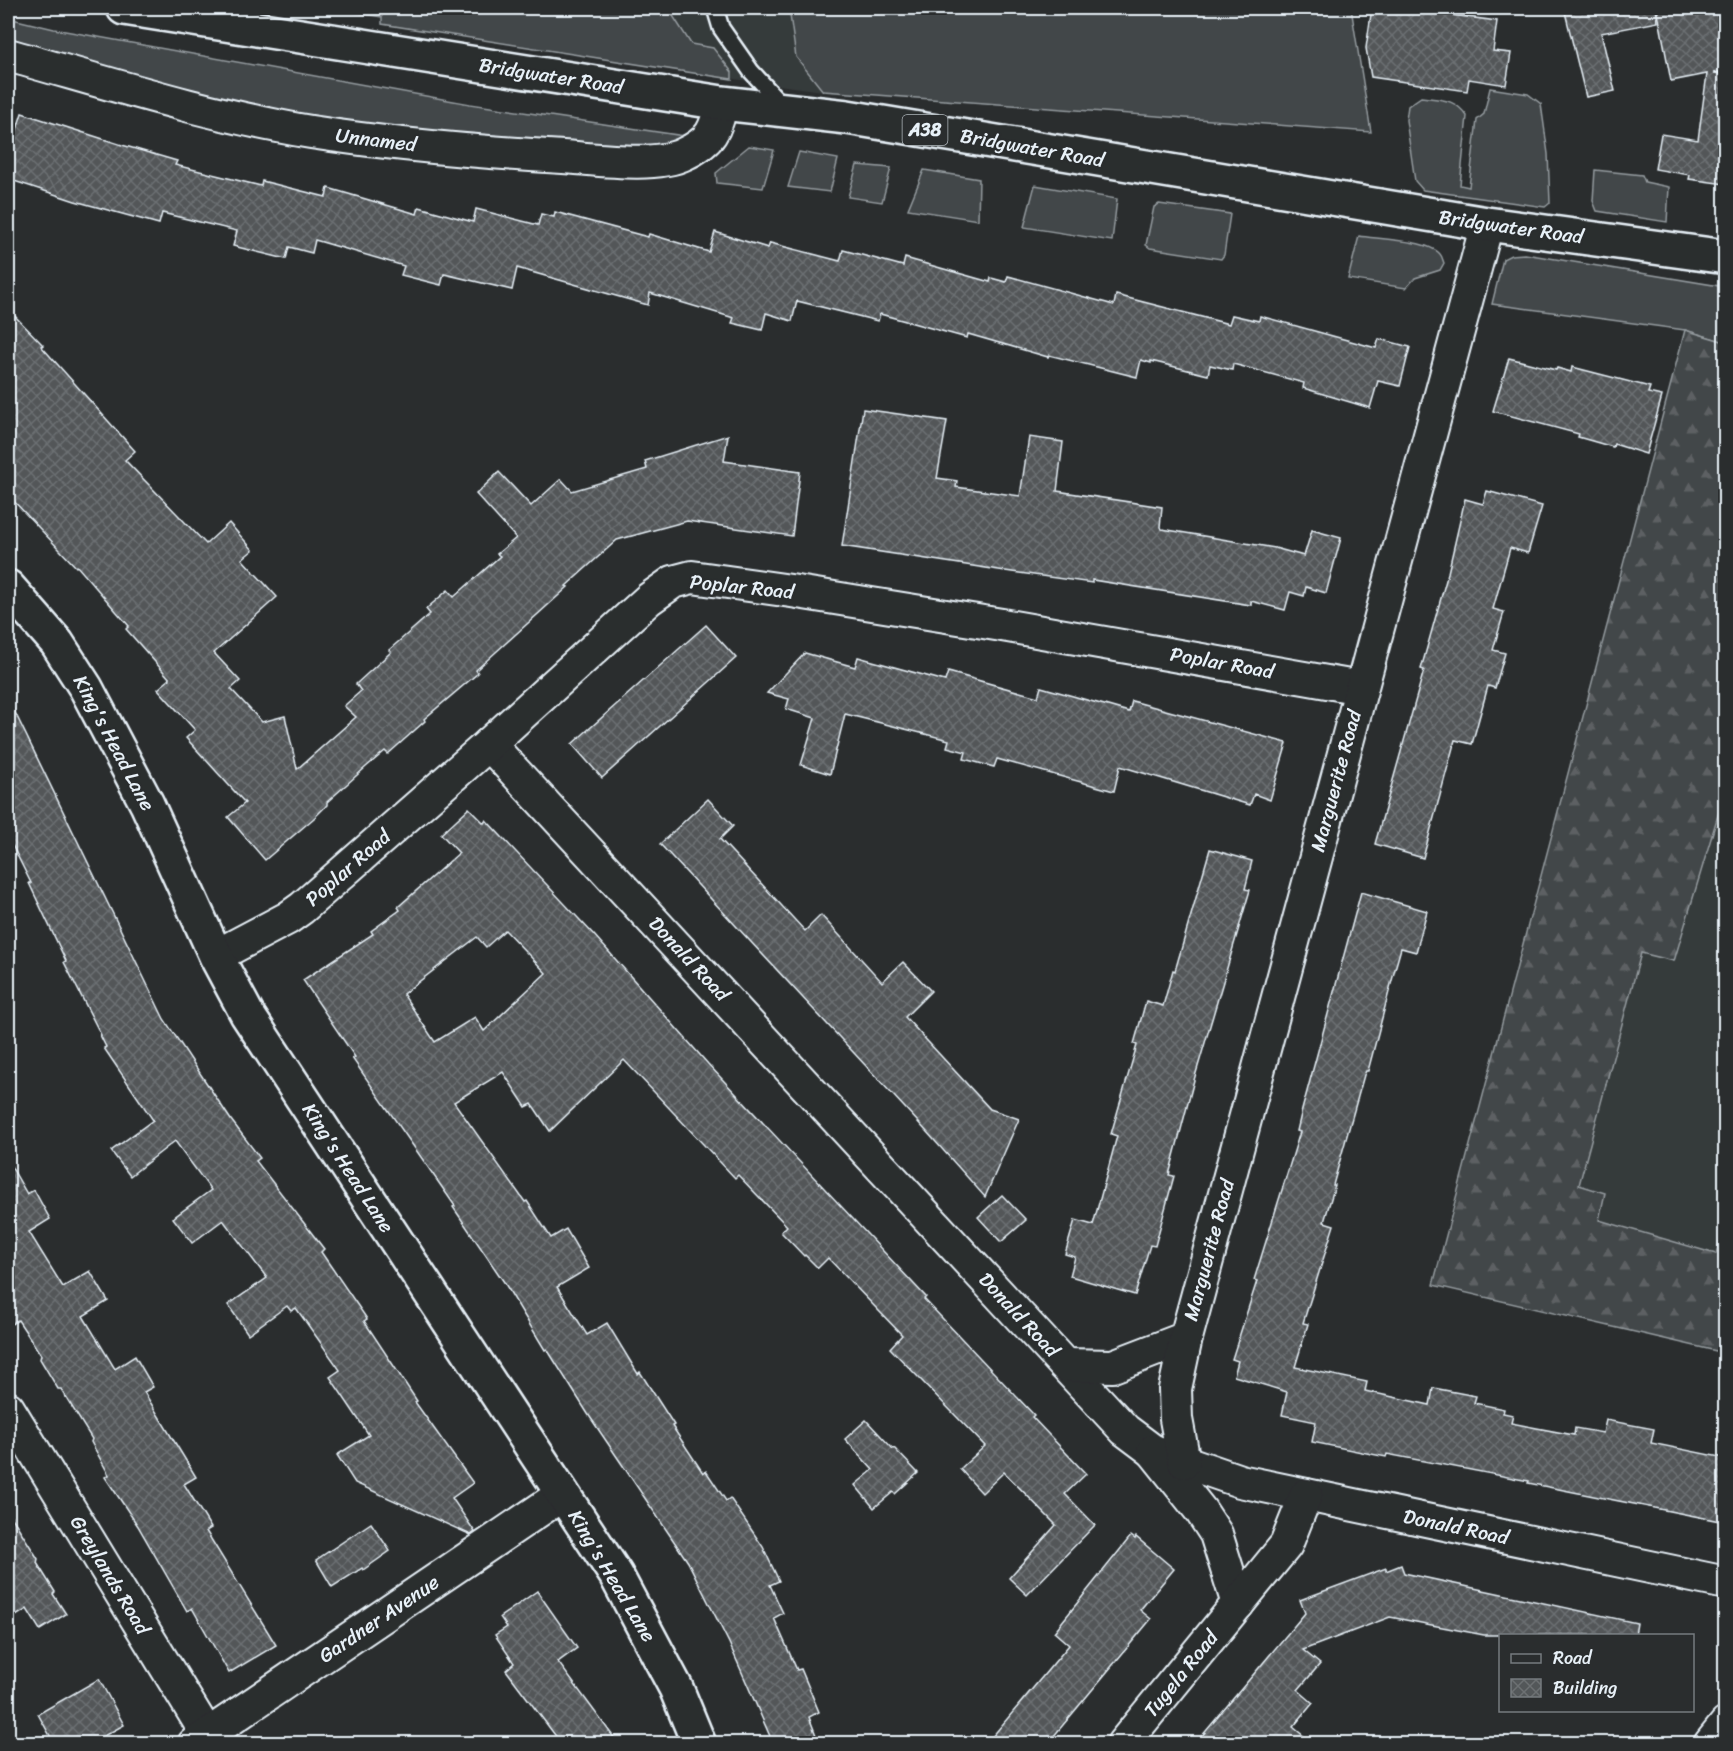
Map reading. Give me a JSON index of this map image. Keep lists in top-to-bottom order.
{
  "streets": {
    "main road": ["Bridgwater Road", "A38", "King's Head Lane"],
    "street": [
      "Unnamed",
      "Poplar Road",
      "Marguerite Road",
      "Donald Road",
      "Greylands Road",
      "Gardner Avenue",
      "Tugela Road"
    ]
  },
  "crossings": [
    ["Bridgwater Road", "Unnamed"],
    ["Bridgwater Road", "Marguerite Road"],
    ["Poplar Road", "King's Head Lane"],
    ["Poplar Road", "Marguerite Road"],
    ["Poplar Road", "Donald Road"],
    ["King's Head Lane", "Gardner Avenue"],
    ["Marguerite Road", "Donald Road"],
    ["Donald Road", "Tugela Road"],
    ["Greylands Road", "Gardner Avenue"]
  ],
  "legend": ["Road", "Building"]
}
